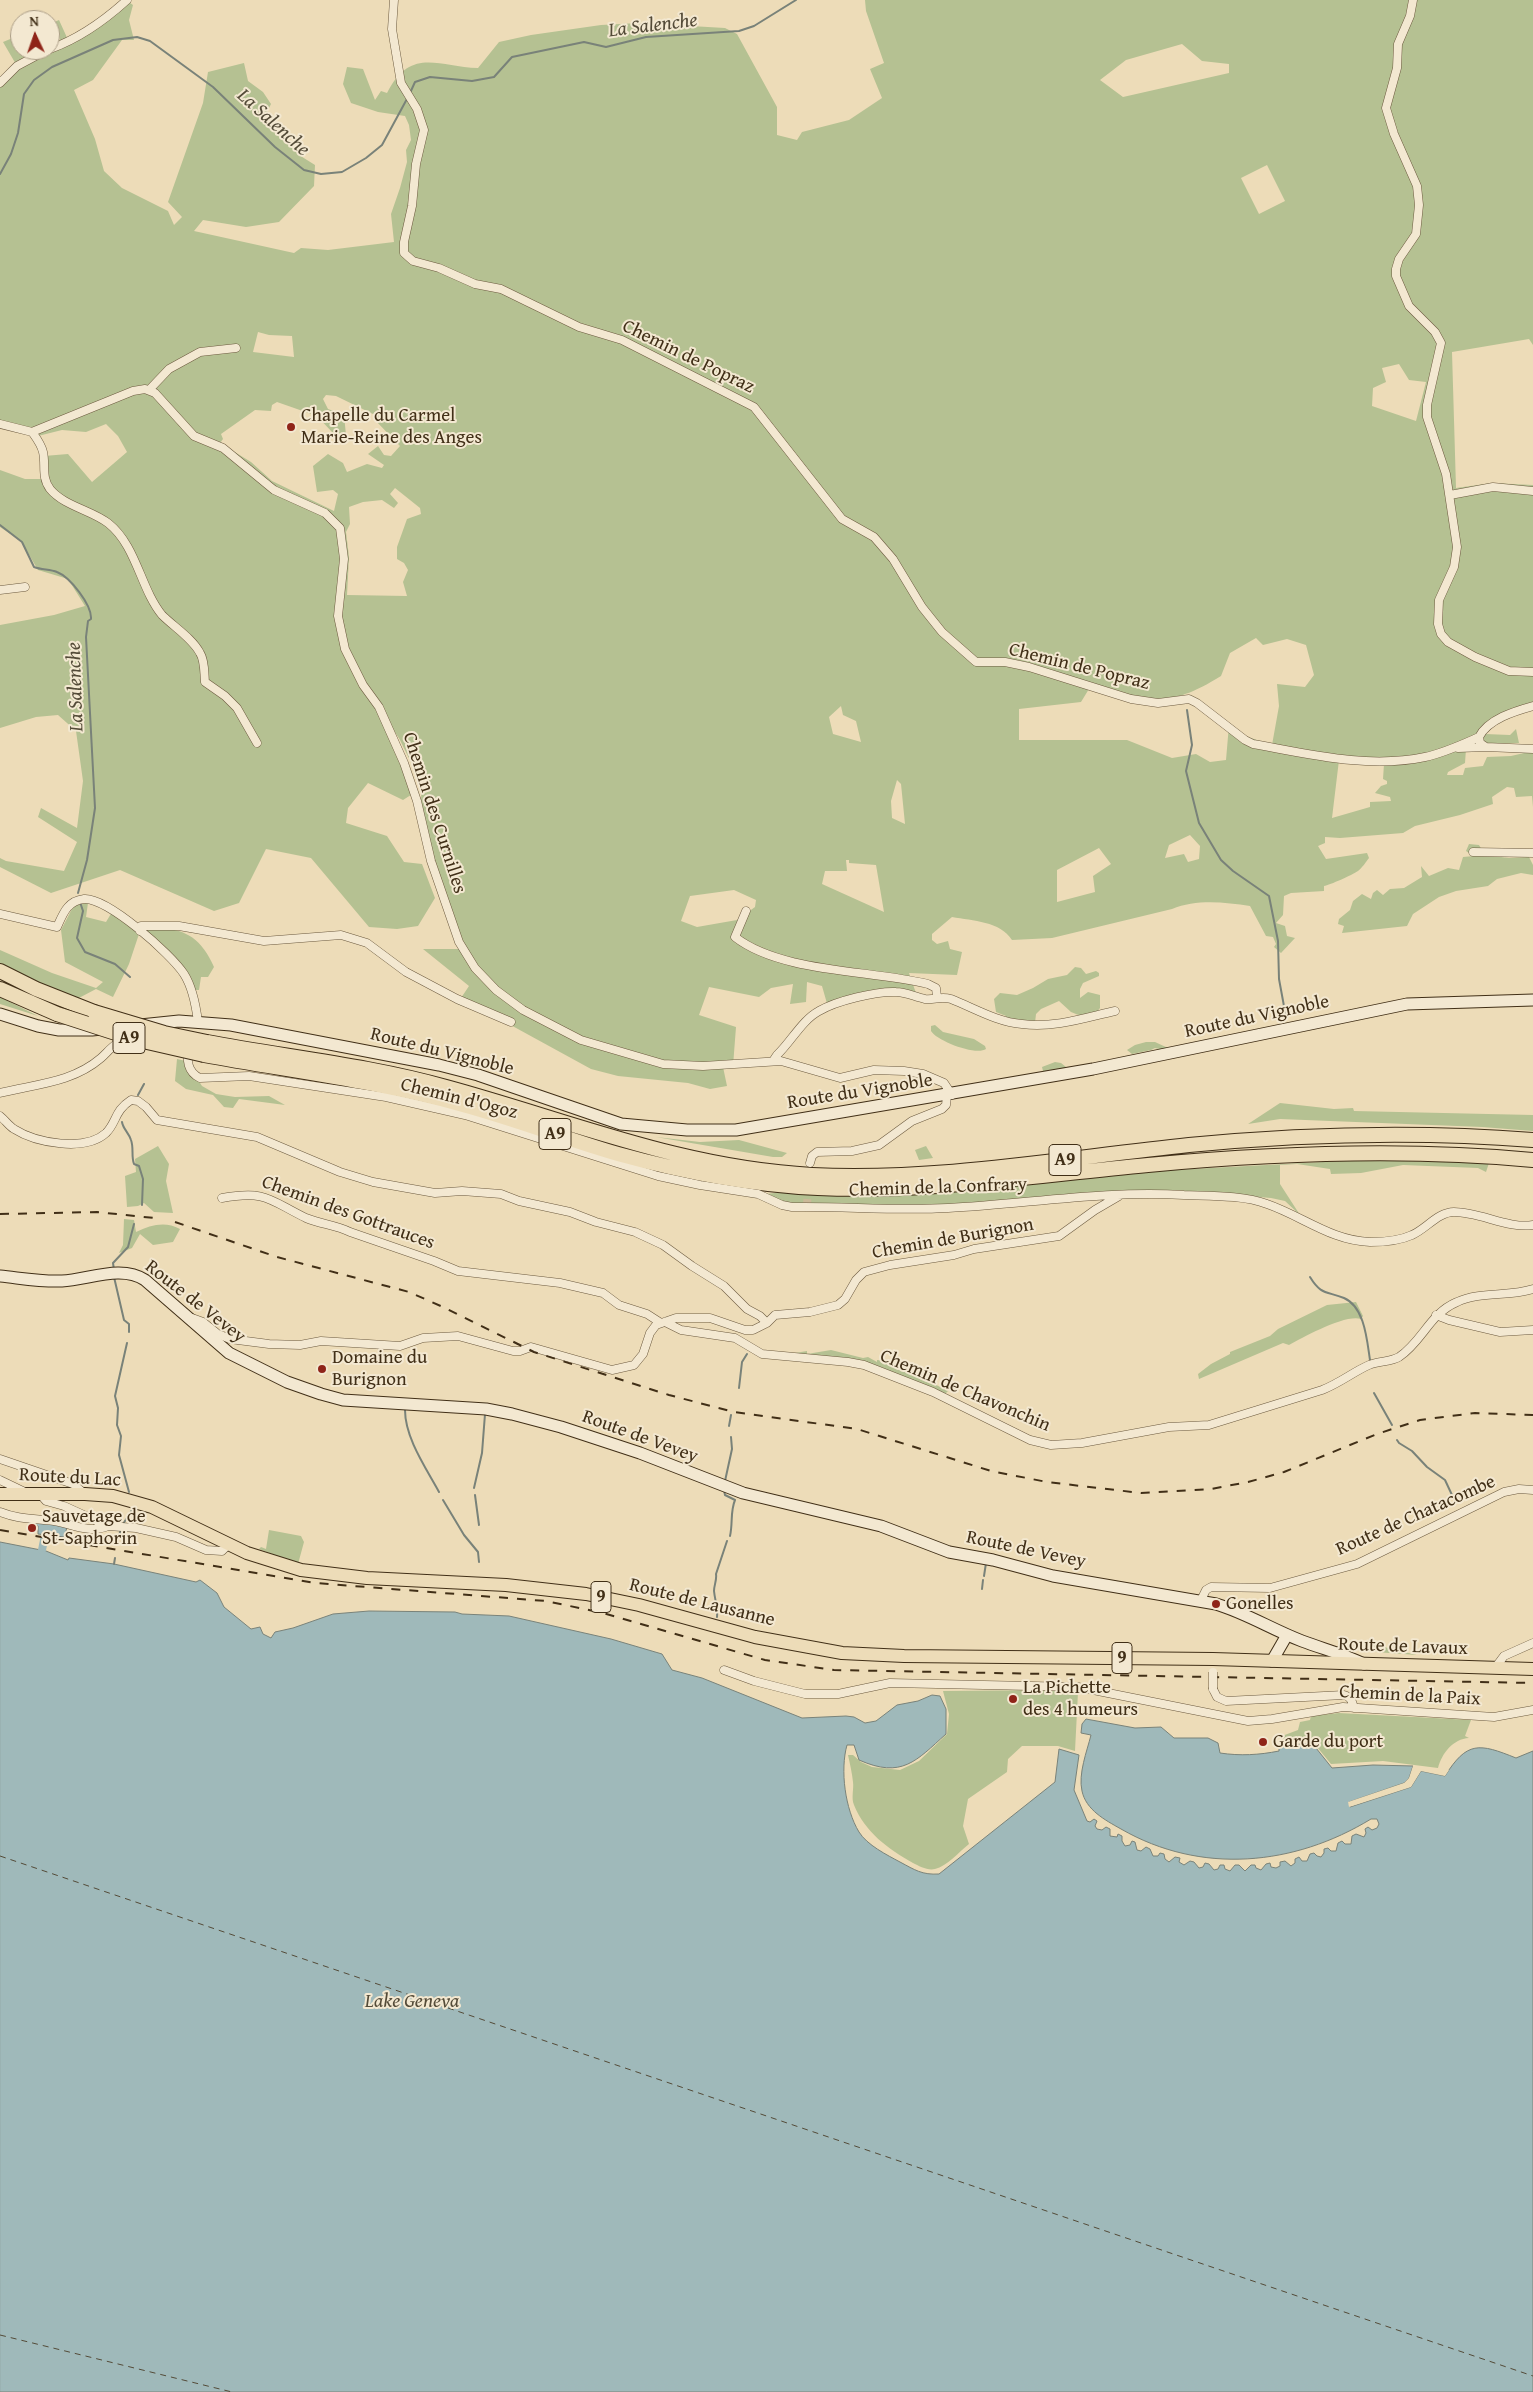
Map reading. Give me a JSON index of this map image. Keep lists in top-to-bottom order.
{
  "streets": {
    "highway": ["A9"],
    "main road": [
      "Route du Lac",
      "9",
      "Route de Lausanne",
      "Route de Lavaux"
    ],
    "street": [
      "Chemin de Popraz",
      "Chemin des Curnilles",
      "Route du Vignoble",
      "Chemin d'Ogoz",
      "Chemin de la Confrary",
      "Chemin des Gottrauces",
      "Chemin de Burignon",
      "Route de Vevey",
      "Chemin de Chavonchin",
      "Route de Chatacombe",
      "Chemin de la Paix"
    ]
  },
  "crossings": [
    ["Chemin des Curnilles", "Route du Vignoble"],
    ["Route du Vignoble", "Chemin d'Ogoz"],
    ["Chemin d'Ogoz", "Chemin de la Confrary"],
    ["Chemin de la Confrary", "Chemin de Burignon"],
    ["Chemin des Gottrauces", "Chemin de Burignon"],
    ["Chemin des Gottrauces", "Chemin de Chavonchin"],
    ["Chemin de Burignon", "Chemin de Chavonchin"],
    ["Route de Vevey", "Route de Chatacombe"],
    ["Route de Vevey", "Route de Lavaux"],
    ["Route du Lac", "Route de Lausanne"],
    ["Route de Lausanne", "Route de Lavaux"]
  ],
  "water": ["La Salenche", "Lake Geneva"],
  "places": [
    "Chapelle du Carmel Marie-Reine des Anges",
    "Domaine du Burignon",
    "Sauvetage de St-Saphorin",
    "Gonelles",
    "La Pichette des 4 humeurs",
    "Garde du port"
  ],
  "north": "top"
}
